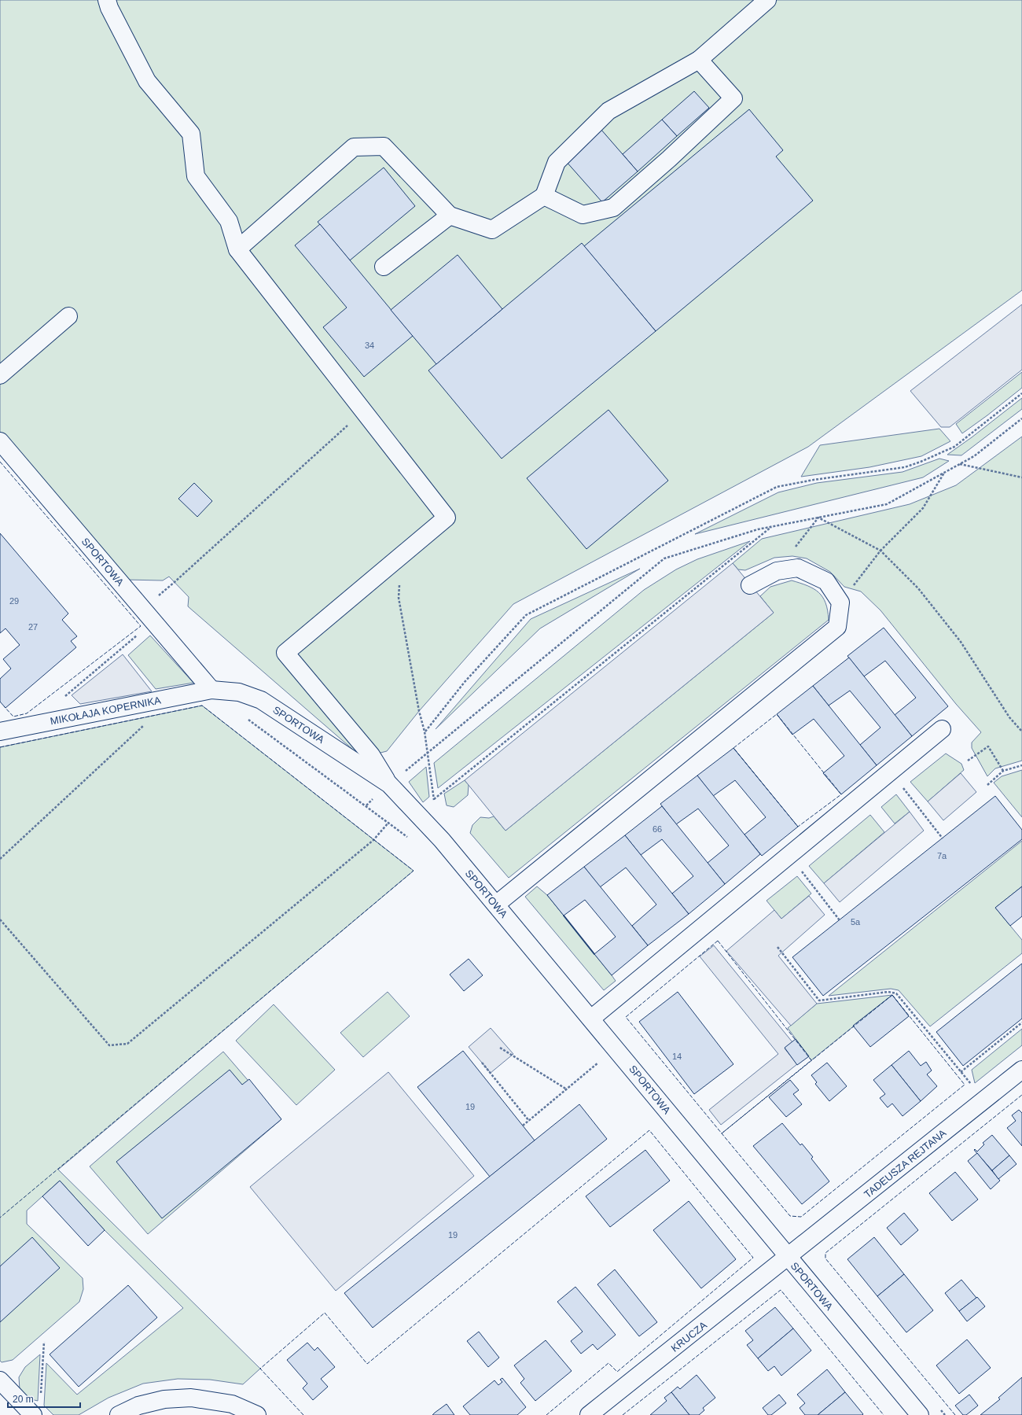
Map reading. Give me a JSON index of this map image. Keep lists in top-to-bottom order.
{
  "streets": {
    "street": [
      "SPORTOWA",
      "MIKOŁAJA KOPERNIKA",
      "TADEUSZA REJTANA",
      "KRUCZA"
    ]
  },
  "crossings": [
    ["SPORTOWA", "MIKOŁAJA KOPERNIKA"],
    ["SPORTOWA", "TADEUSZA REJTANA"],
    ["SPORTOWA", "KRUCZA"],
    ["TADEUSZA REJTANA", "KRUCZA"]
  ],
  "house_numbers": [
    "34",
    "29",
    "27",
    "66",
    "7a",
    "5a",
    "14",
    "19",
    "19"
  ],
  "scale_bar": "20 m"
}
